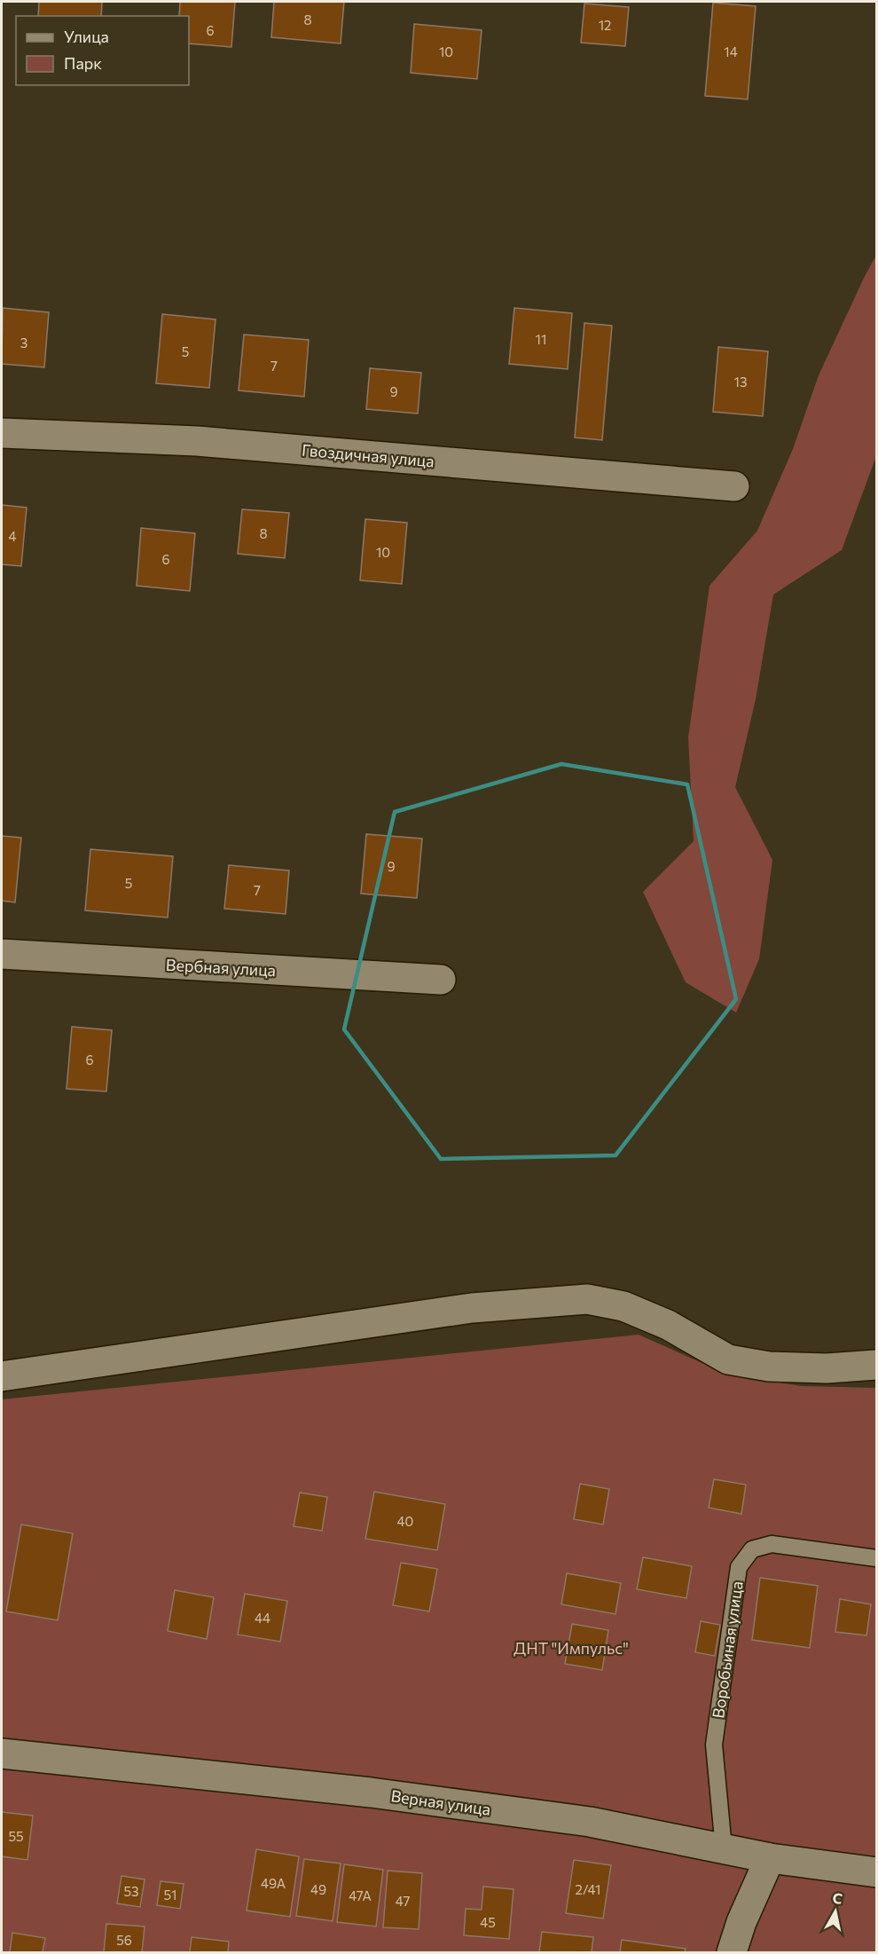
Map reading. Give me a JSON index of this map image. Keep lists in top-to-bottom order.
{
  "streets": {
    "street": ["Гвоздичная улица", "Вербная улица", "Верная улица"],
    "lane": ["Воробьиная улица"]
  },
  "crossings": [
    ["Воробьиная улица", "Верная улица"]
  ],
  "parks": ["ДНТ \"Импульс\""],
  "house_numbers": [
    "8",
    "12",
    "6",
    "10",
    "14",
    "11",
    "3",
    "5",
    "7",
    "13",
    "9",
    "8",
    "4",
    "10",
    "6",
    "9",
    "5",
    "7",
    "6",
    "40",
    "44",
    "55",
    "49А",
    "49",
    "2/41",
    "53",
    "51",
    "47А",
    "47",
    "45",
    "56"
  ],
  "legend": ["Улица", "Парк"],
  "north": "top"
}
